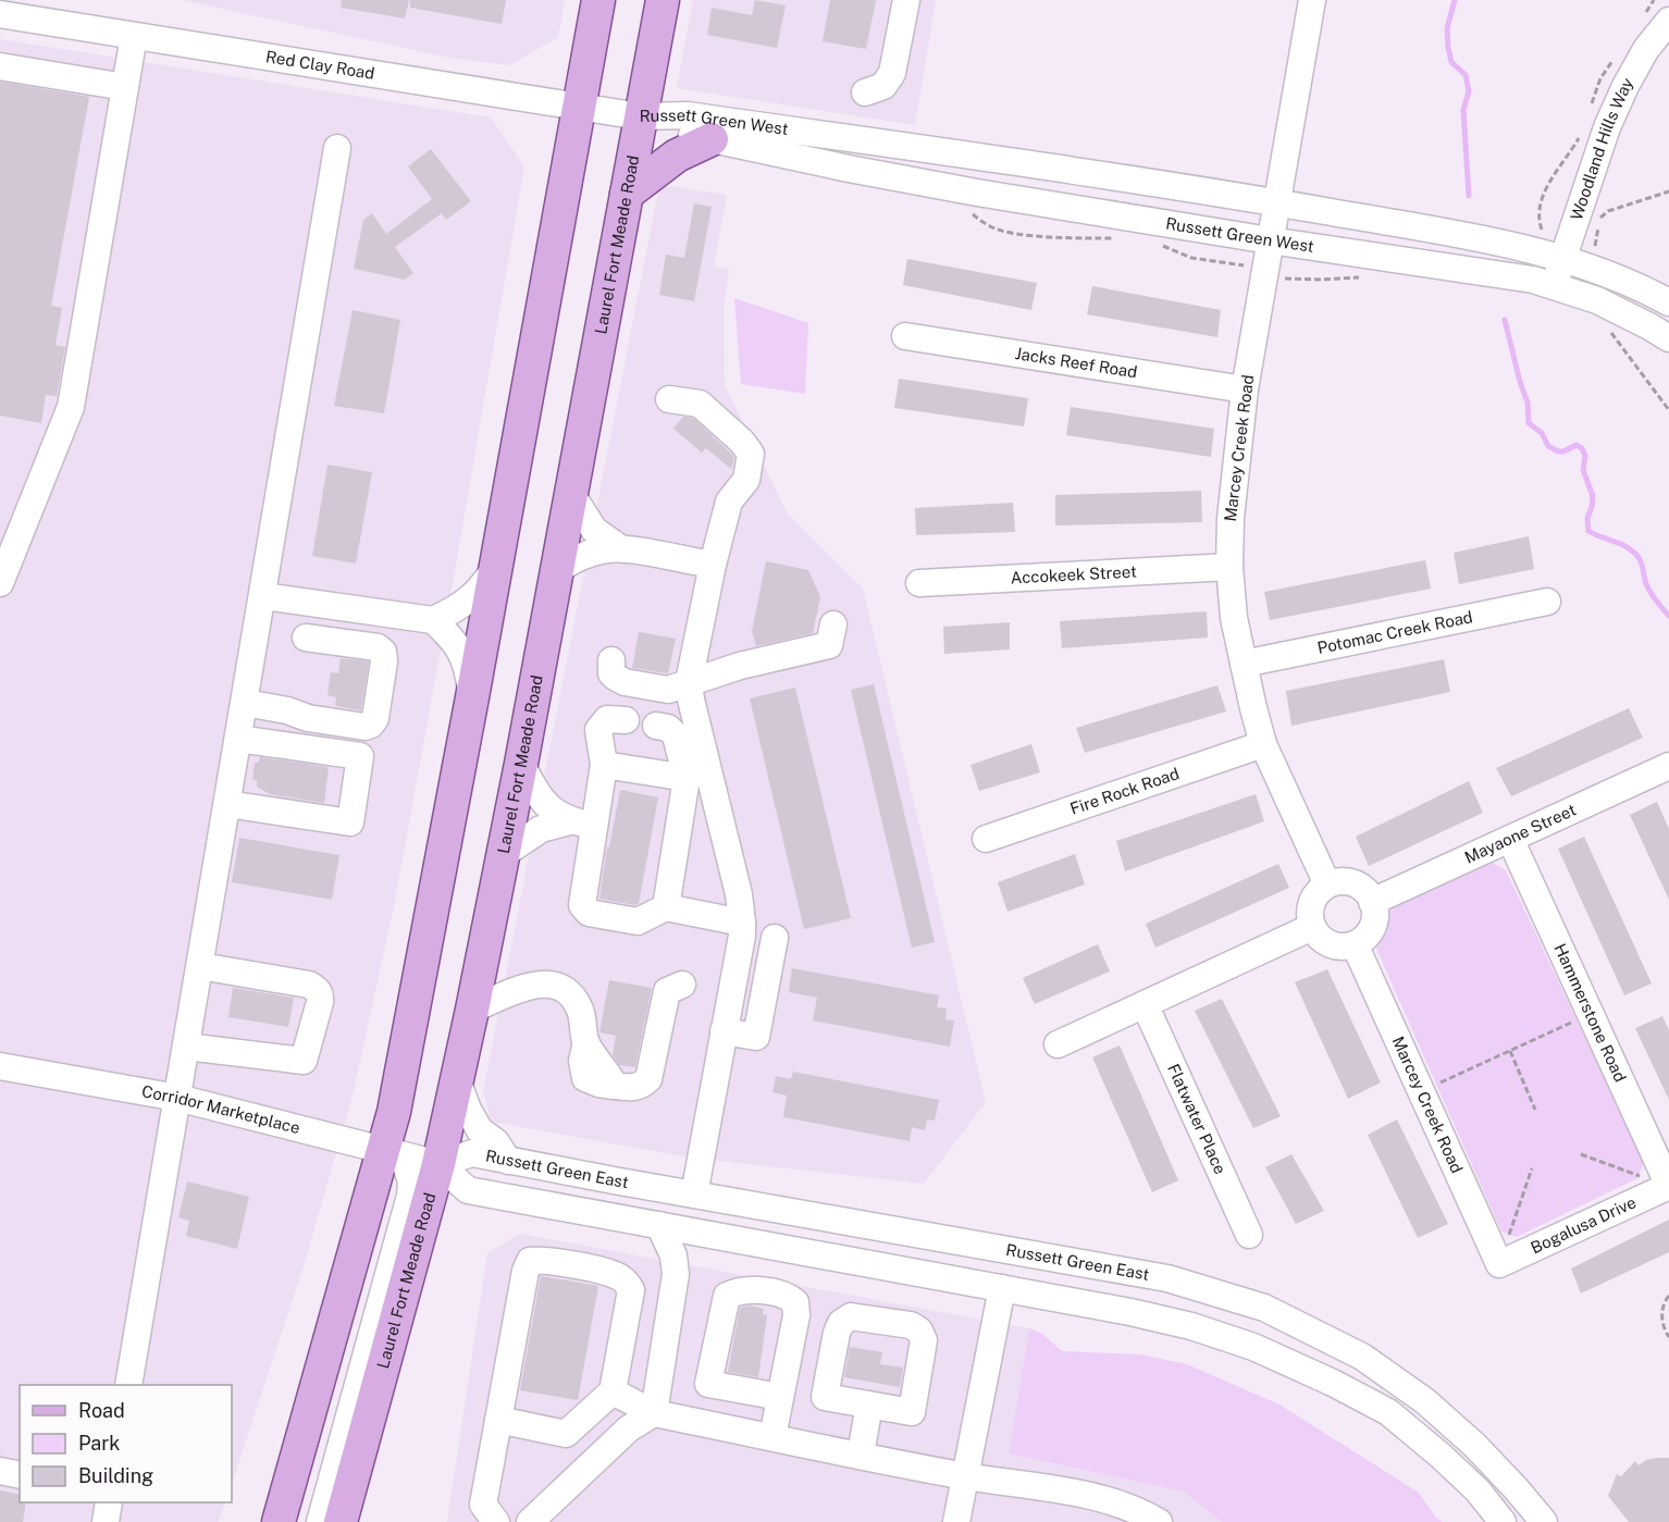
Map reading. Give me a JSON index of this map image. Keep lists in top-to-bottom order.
{
  "streets": {
    "main road": ["Laurel Fort Meade Road"],
    "street": [
      "Red Clay Road",
      "Russett Green West",
      "Woodland Hills Way",
      "Jacks Reef Road",
      "Marcey Creek Road",
      "Accokeek Street",
      "Potomac Creek Road",
      "Fire Rock Road",
      "Mayaone Street",
      "Hammerstone Road",
      "Corridor Marketplace",
      "Flatwater Place",
      "Russett Green East",
      "Bogalusa Drive"
    ]
  },
  "crossings": [
    ["Red Clay Road", "Russett Green West"],
    ["Red Clay Road", "Laurel Fort Meade Road"],
    ["Russett Green West", "Woodland Hills Way"],
    ["Russett Green West", "Laurel Fort Meade Road"],
    ["Russett Green West", "Marcey Creek Road"],
    ["Laurel Fort Meade Road", "Corridor Marketplace"],
    ["Laurel Fort Meade Road", "Russett Green East"],
    ["Jacks Reef Road", "Marcey Creek Road"],
    ["Marcey Creek Road", "Accokeek Street"],
    ["Marcey Creek Road", "Potomac Creek Road"],
    ["Marcey Creek Road", "Fire Rock Road"],
    ["Marcey Creek Road", "Mayaone Street"],
    ["Marcey Creek Road", "Bogalusa Drive"],
    ["Mayaone Street", "Hammerstone Road"],
    ["Hammerstone Road", "Bogalusa Drive"],
    ["Corridor Marketplace", "Russett Green East"]
  ],
  "legend": ["Road", "Park", "Building"]
}
